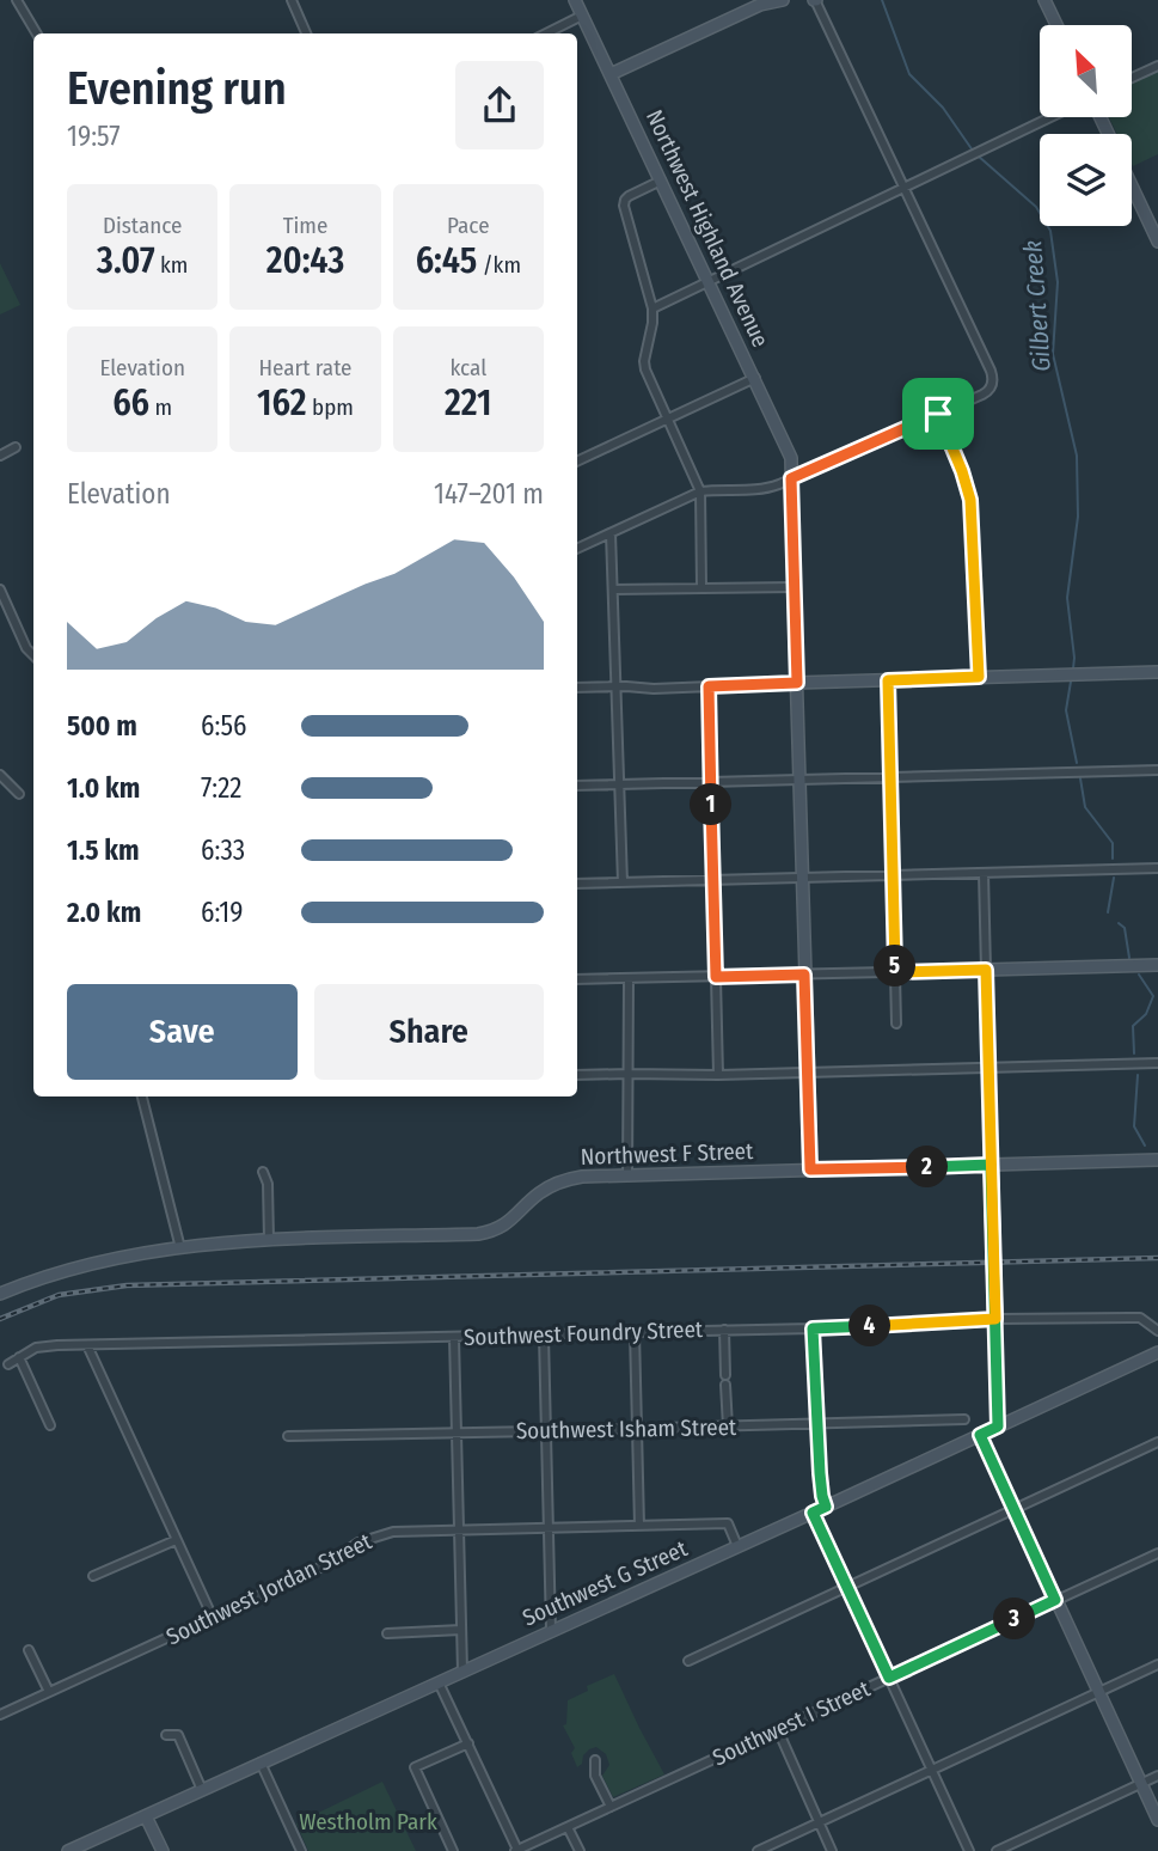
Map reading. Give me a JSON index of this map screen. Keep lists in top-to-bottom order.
{
  "streets": {
    "main road": ["Northwest Highland Avenue", "Northwest F Street", "Southwest G Street"],
    "street": [
      "Southwest Foundry Street",
      "Southwest Isham Street",
      "Southwest Jordan Street",
      "Southwest I Street"
    ]
  },
  "crossings": [
    ["Northwest Highland Avenue", "Northwest F Street"],
    ["Southwest G Street", "Southwest Jordan Street"]
  ],
  "water": ["Gilbert Creek"],
  "parks": ["Westholm Park"],
  "north": "top left",
  "page": {
    "heading": ["Evening run", "19:57"],
    "stats": [
      ["Distance", "3.07 km"],
      ["Time", "20:43"],
      ["Pace", "6:45 /km"],
      ["Elevation", "66 m"],
      ["Heart rate", "162 bpm"],
      ["kcal", "221"]
    ],
    "chart": ["Elevation", "147–201 m"],
    "list": [
      {
        "name": "500 m",
        "note": "6:56"
      },
      {
        "name": "1.0 km",
        "note": "7:22"
      },
      {
        "name": "1.5 km",
        "note": "6:33"
      },
      {
        "name": "2.0 km",
        "note": "6:19"
      }
    ],
    "pins": [
      "1",
      "5",
      "2",
      "4",
      "3"
    ],
    "buttons": ["Save", "Share"]
  }
}
